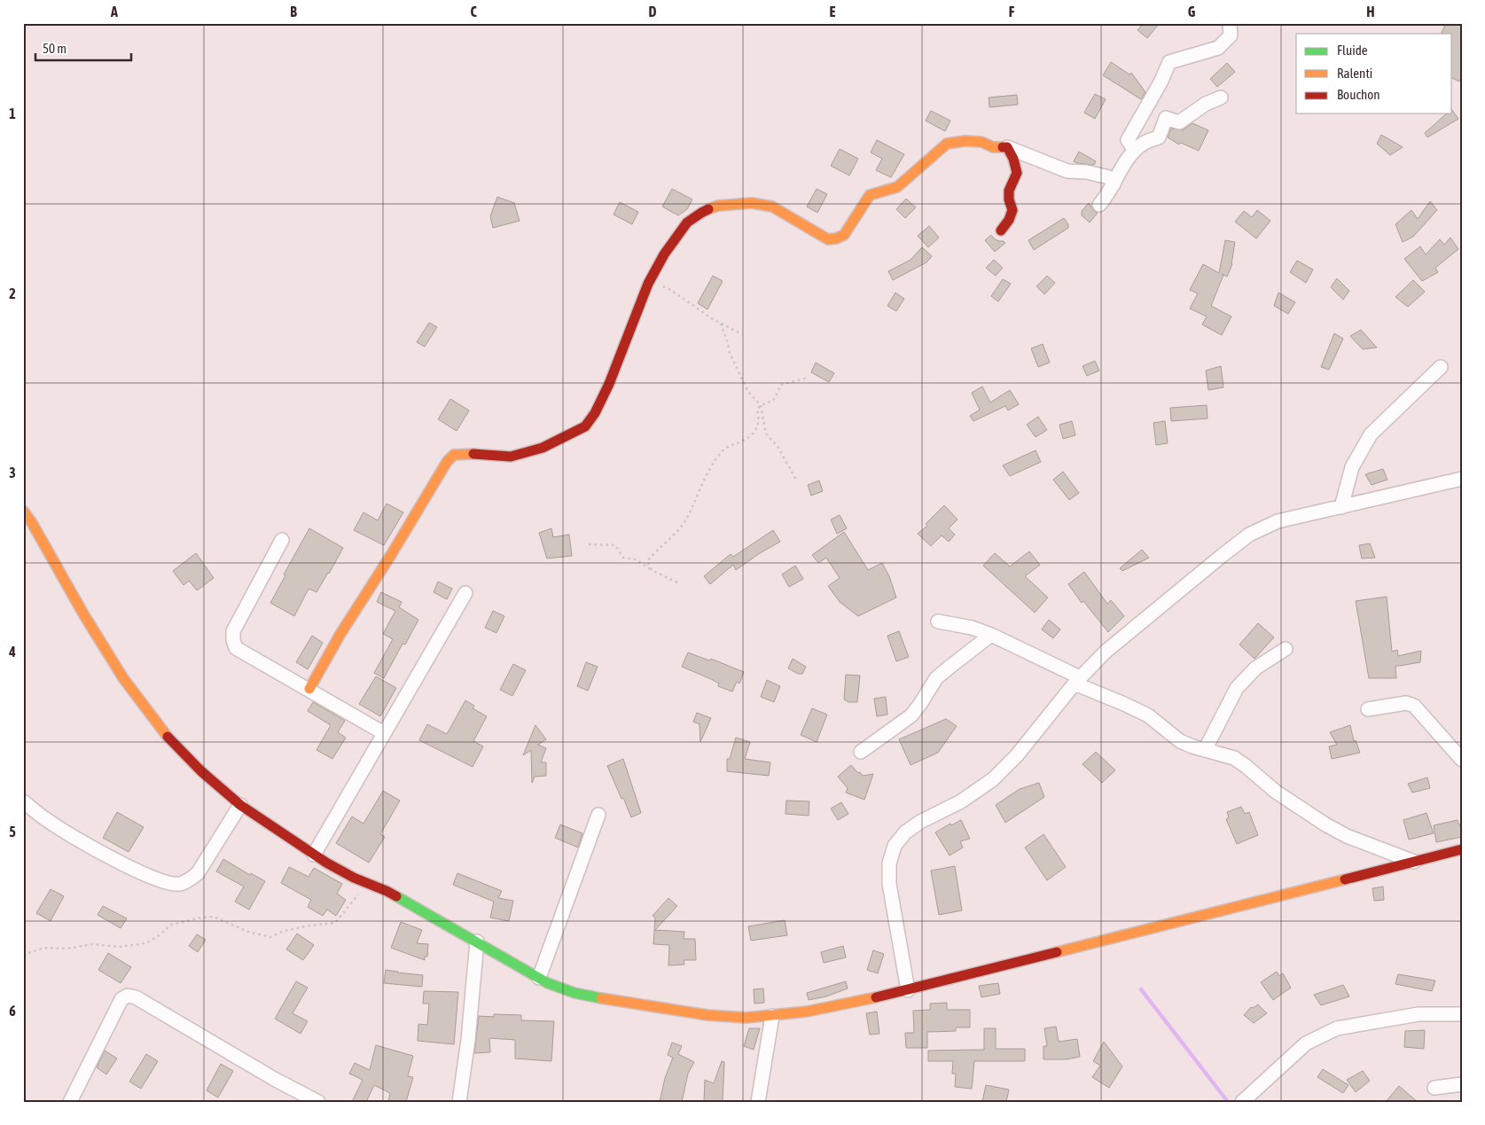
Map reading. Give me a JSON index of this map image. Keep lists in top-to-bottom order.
{
  "legend": ["Fluide", "Ralenti", "Bouchon"],
  "scale_bar": "50 m",
  "grid": {
    "columns": [
      "A",
      "B",
      "C",
      "D",
      "E",
      "F",
      "G",
      "H"
    ],
    "rows": [
      "1",
      "2",
      "3",
      "4",
      "5",
      "6"
    ]
  }
}
